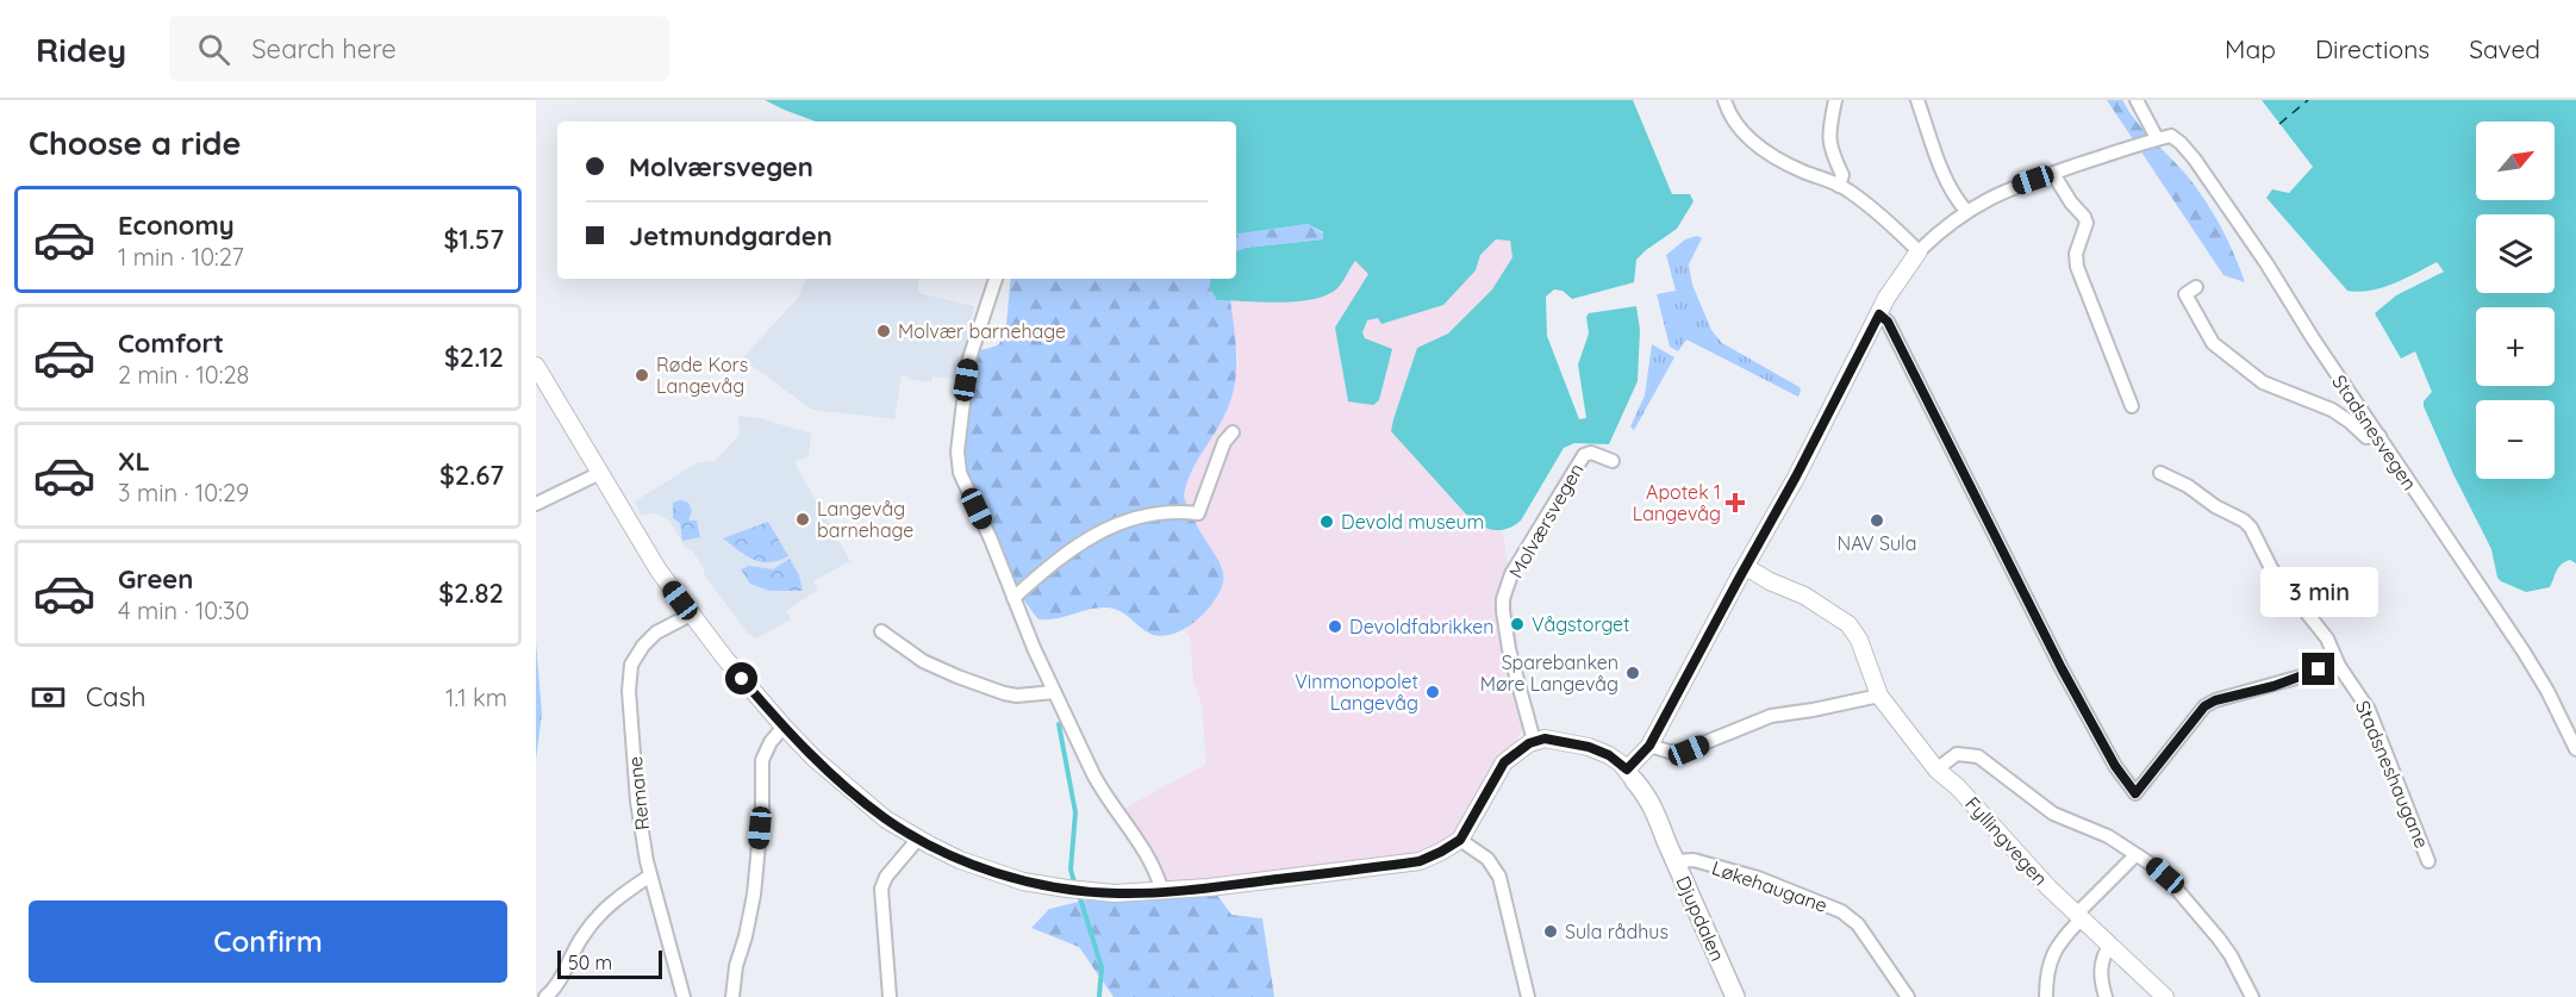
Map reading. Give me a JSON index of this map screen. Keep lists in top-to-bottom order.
{
  "streets": {
    "main road": ["Djupdalen"],
    "street": [
      "Stadsnesvegen",
      "Molværsvegen",
      "Stadsneshaugane",
      "Remane",
      "Fyllingvegen",
      "Løkehaugane"
    ]
  },
  "crossings": [
    ["Løkehaugane", "Djupdalen"]
  ],
  "places": {
    "other": [
      "Molvær barnehage",
      "Røde Kors Langevåg",
      "Langevåg barnehage",
      "NAV Sula",
      "Devold museum",
      "Vågstorget",
      "Devoldfabrikken",
      "Sparebanken Møre Langevåg",
      "Vinmonopolet Langevåg",
      "Sula rådhus"
    ],
    "health": ["Apotek 1 Langevåg"]
  },
  "scale_bar": "50 m",
  "north": "top right",
  "page": {
    "header": "Ridey",
    "search": "Search here",
    "nav": ["Map", "Directions", "Saved"],
    "heading": "Choose a ride",
    "map_buttons": ["+", "−"],
    "banner": ["Molværsvegen", "Jetmundgarden"],
    "list": [
      {
        "name": "Economy",
        "note": "1 min · 10:27",
        "value": "$1.57"
      },
      {
        "name": "Comfort",
        "note": "2 min · 10:28",
        "value": "$2.12"
      },
      {
        "name": "XL",
        "note": "3 min · 10:29",
        "value": "$2.67"
      },
      {
        "name": "Green",
        "note": "4 min · 10:30",
        "value": "$2.82"
      }
    ],
    "bubble": "3 min",
    "pay": ["Cash", "1.1 km"],
    "buttons": "Confirm",
    "scale": "50 m"
  }
}
